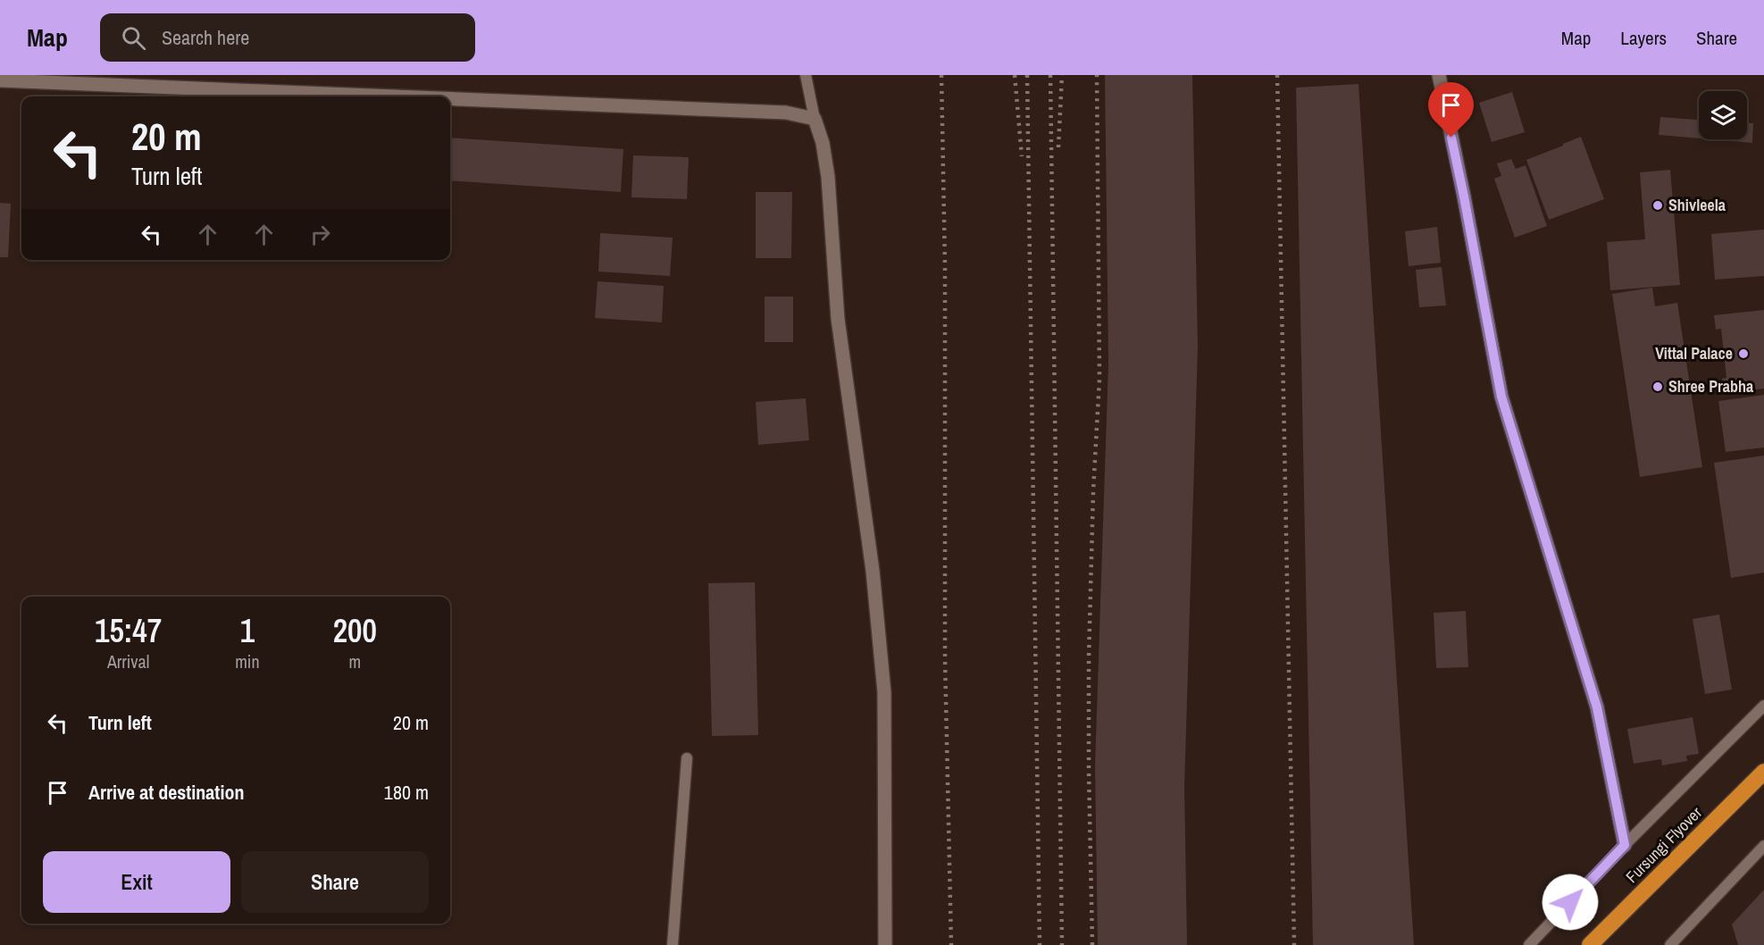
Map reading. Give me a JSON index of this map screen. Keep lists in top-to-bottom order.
{
  "streets": {
    "highway": ["Fursungi Flyover"]
  },
  "places": ["Shivleela", "Vittal Palace", "Shree Prabha"],
  "page": {
    "header": "Map",
    "search": "Search here",
    "nav": ["Map", "Layers", "Share"],
    "turn": ["20 m", "Turn left"],
    "eta": [
      "15:47",
      "Arrival",
      "1",
      "min",
      "200",
      "m"
    ],
    "list": [
      {
        "name": "Turn left",
        "value": "20 m"
      },
      {
        "name": "Arrive at destination",
        "value": "180 m"
      }
    ],
    "buttons": ["Exit", "Share"]
  }
}
